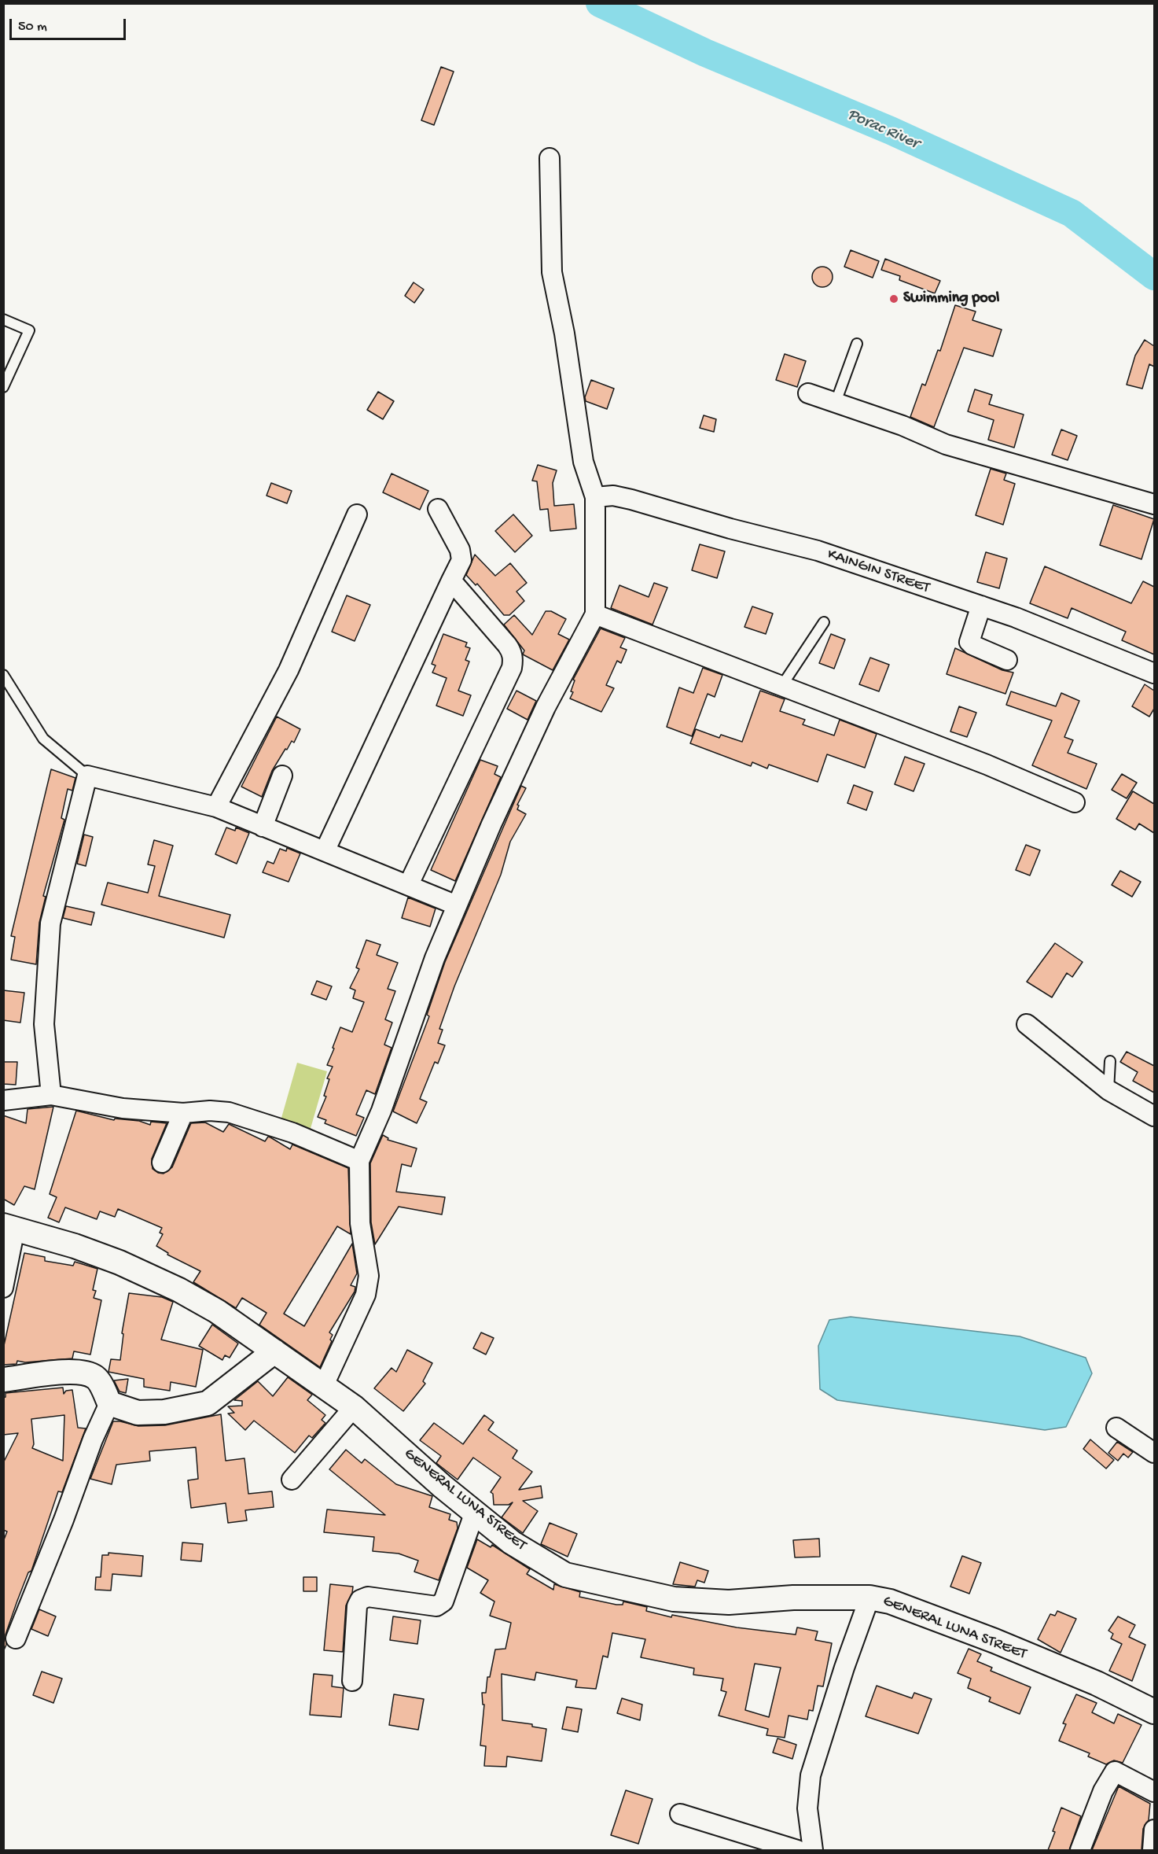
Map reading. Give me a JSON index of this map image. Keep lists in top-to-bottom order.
{
  "streets": {
    "street": ["KAINGIN STREET", "GENERAL LUNA STREET"]
  },
  "water": ["Porac River"],
  "places": ["Swimming pool"],
  "scale_bar": "50 m"
}
